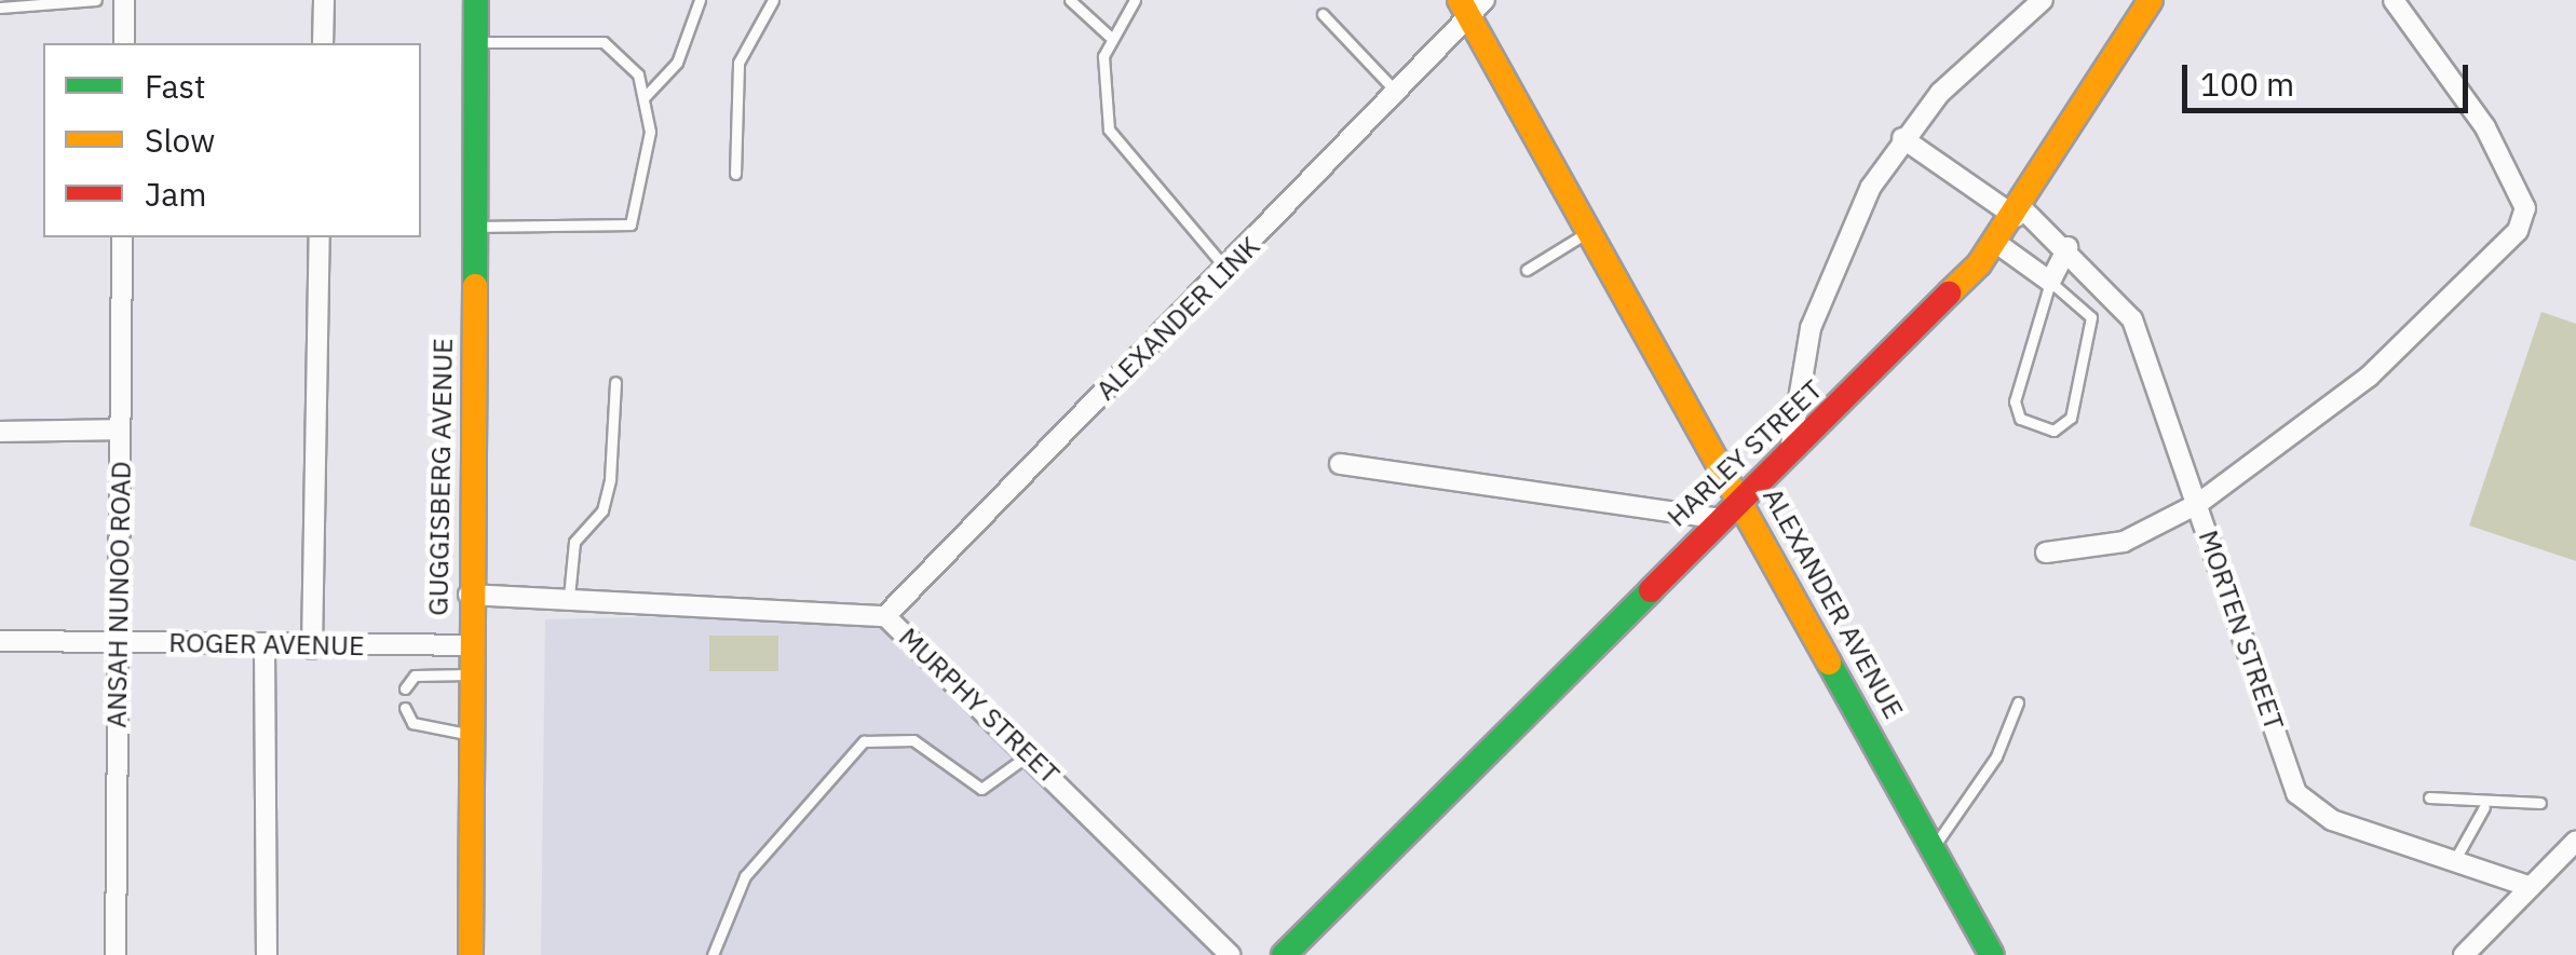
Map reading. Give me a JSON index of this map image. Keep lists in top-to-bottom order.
{
  "streets": {
    "street": [
      "ALEXANDER LINK",
      "HARLEY STREET",
      "GUGGISBERG AVENUE",
      "ANSAH NUNOO ROAD",
      "ALEXANDER AVENUE",
      "MORTEN STREET",
      "ROGER AVENUE",
      "MURPHY STREET"
    ]
  },
  "crossings": [
    ["ALEXANDER LINK", "ALEXANDER AVENUE"],
    ["ALEXANDER LINK", "MURPHY STREET"],
    ["HARLEY STREET", "ALEXANDER AVENUE"],
    ["HARLEY STREET", "MORTEN STREET"],
    ["GUGGISBERG AVENUE", "ROGER AVENUE"],
    ["GUGGISBERG AVENUE", "MURPHY STREET"],
    ["ANSAH NUNOO ROAD", "ROGER AVENUE"]
  ],
  "legend": ["Fast", "Slow", "Jam"],
  "scale_bar": "100 m"
}
